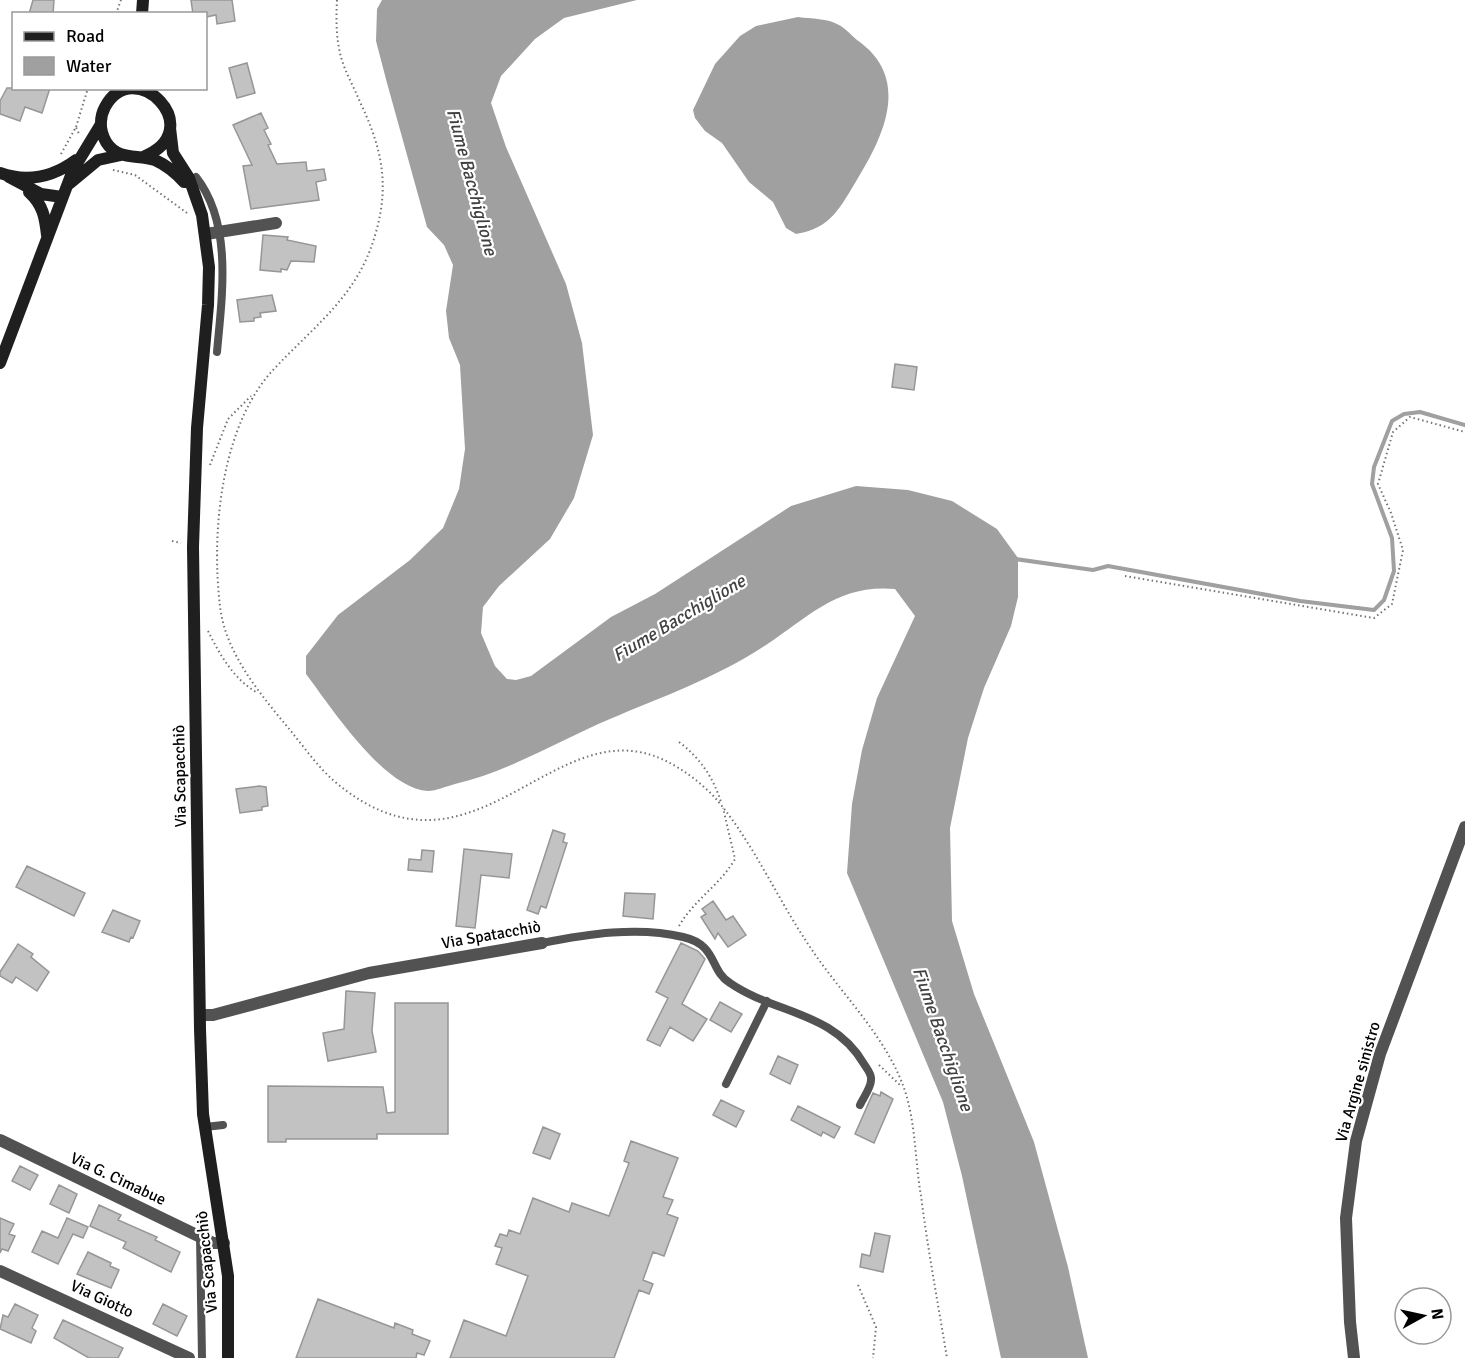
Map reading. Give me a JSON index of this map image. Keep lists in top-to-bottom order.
{
  "streets": {
    "street": [
      "Via Scapacchiò",
      "Via Spatacchiò",
      "Via Argine sinistro",
      "Via G. Cimabue",
      "Via Giotto"
    ]
  },
  "crossings": [
    ["Via Scapacchiò", "Via Spatacchiò"],
    ["Via Scapacchiò", "Via G. Cimabue"]
  ],
  "water": ["Fiume Bacchiglione"],
  "legend": ["Road", "Water"],
  "north": "right"
}
